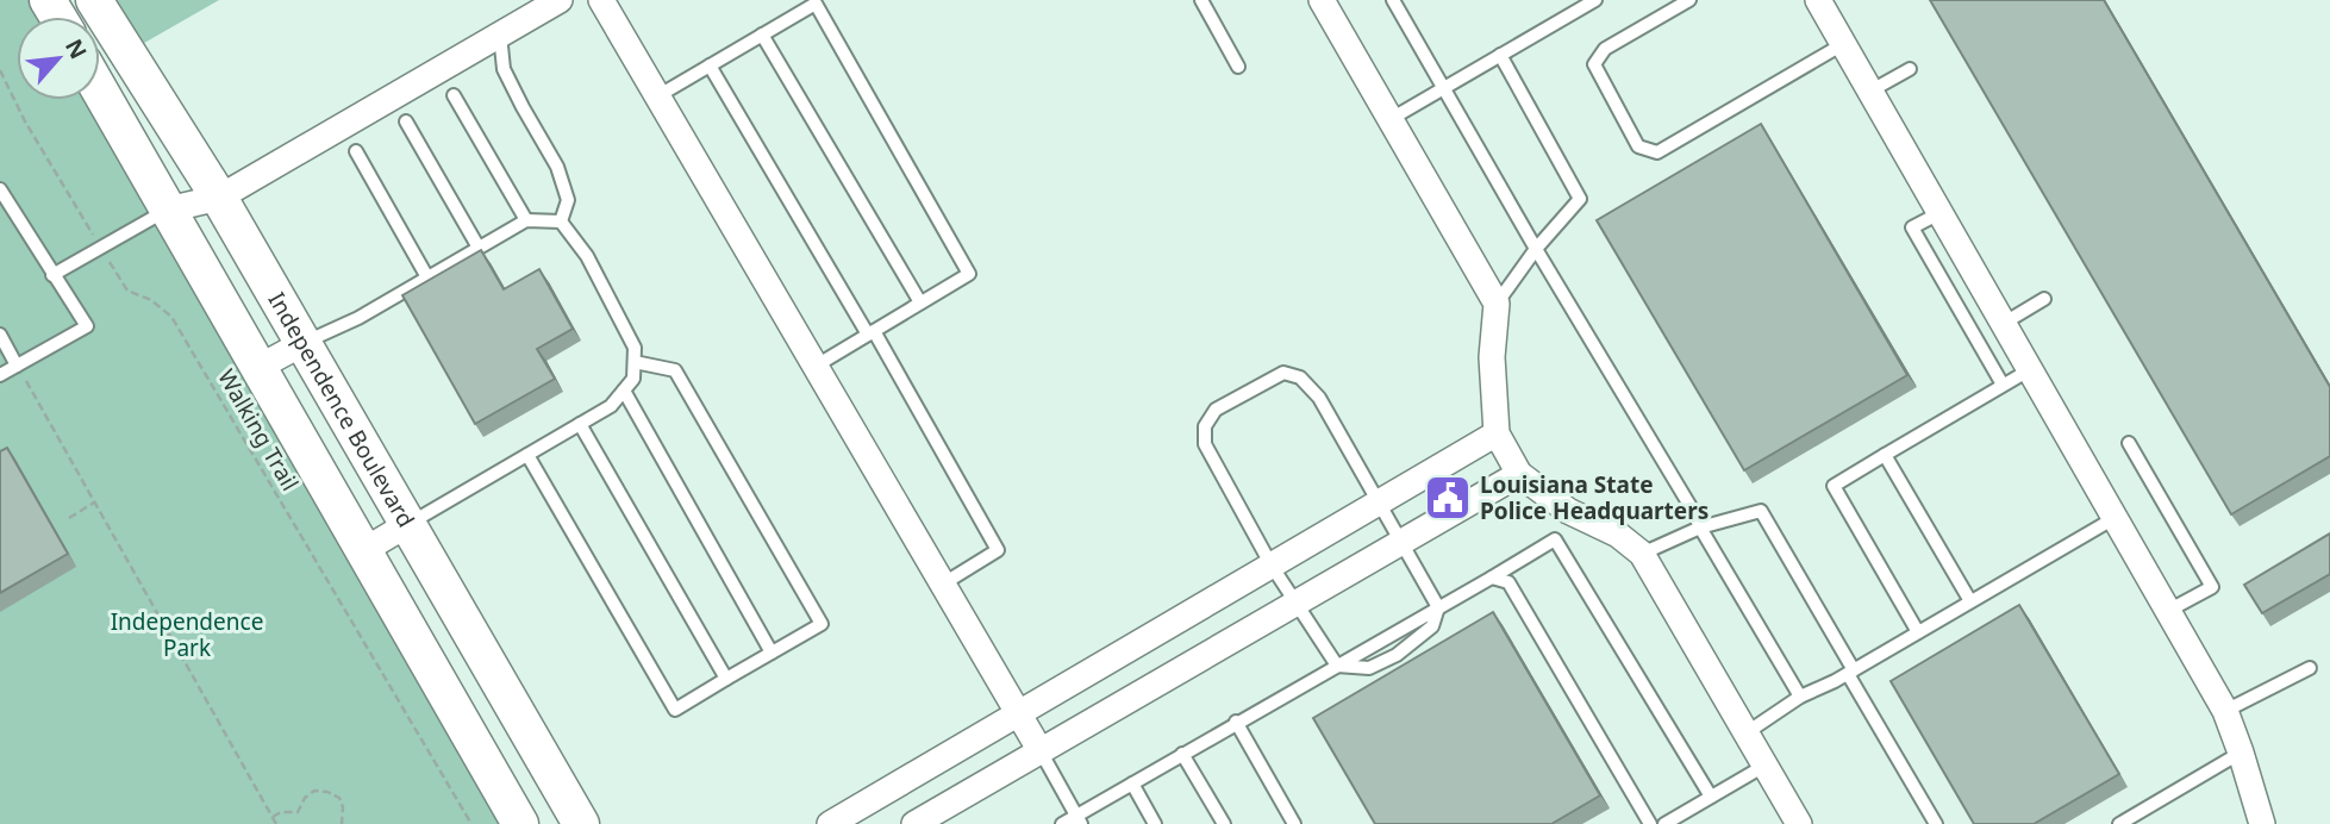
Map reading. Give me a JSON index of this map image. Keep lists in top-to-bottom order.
{
  "streets": {
    "main road": ["Independence Boulevard"],
    "path": ["Walking Trail"]
  },
  "parks": ["Independence Park"],
  "places": {
    "public building": ["Louisiana State Police Headquarters"]
  },
  "north": "top right"
}
